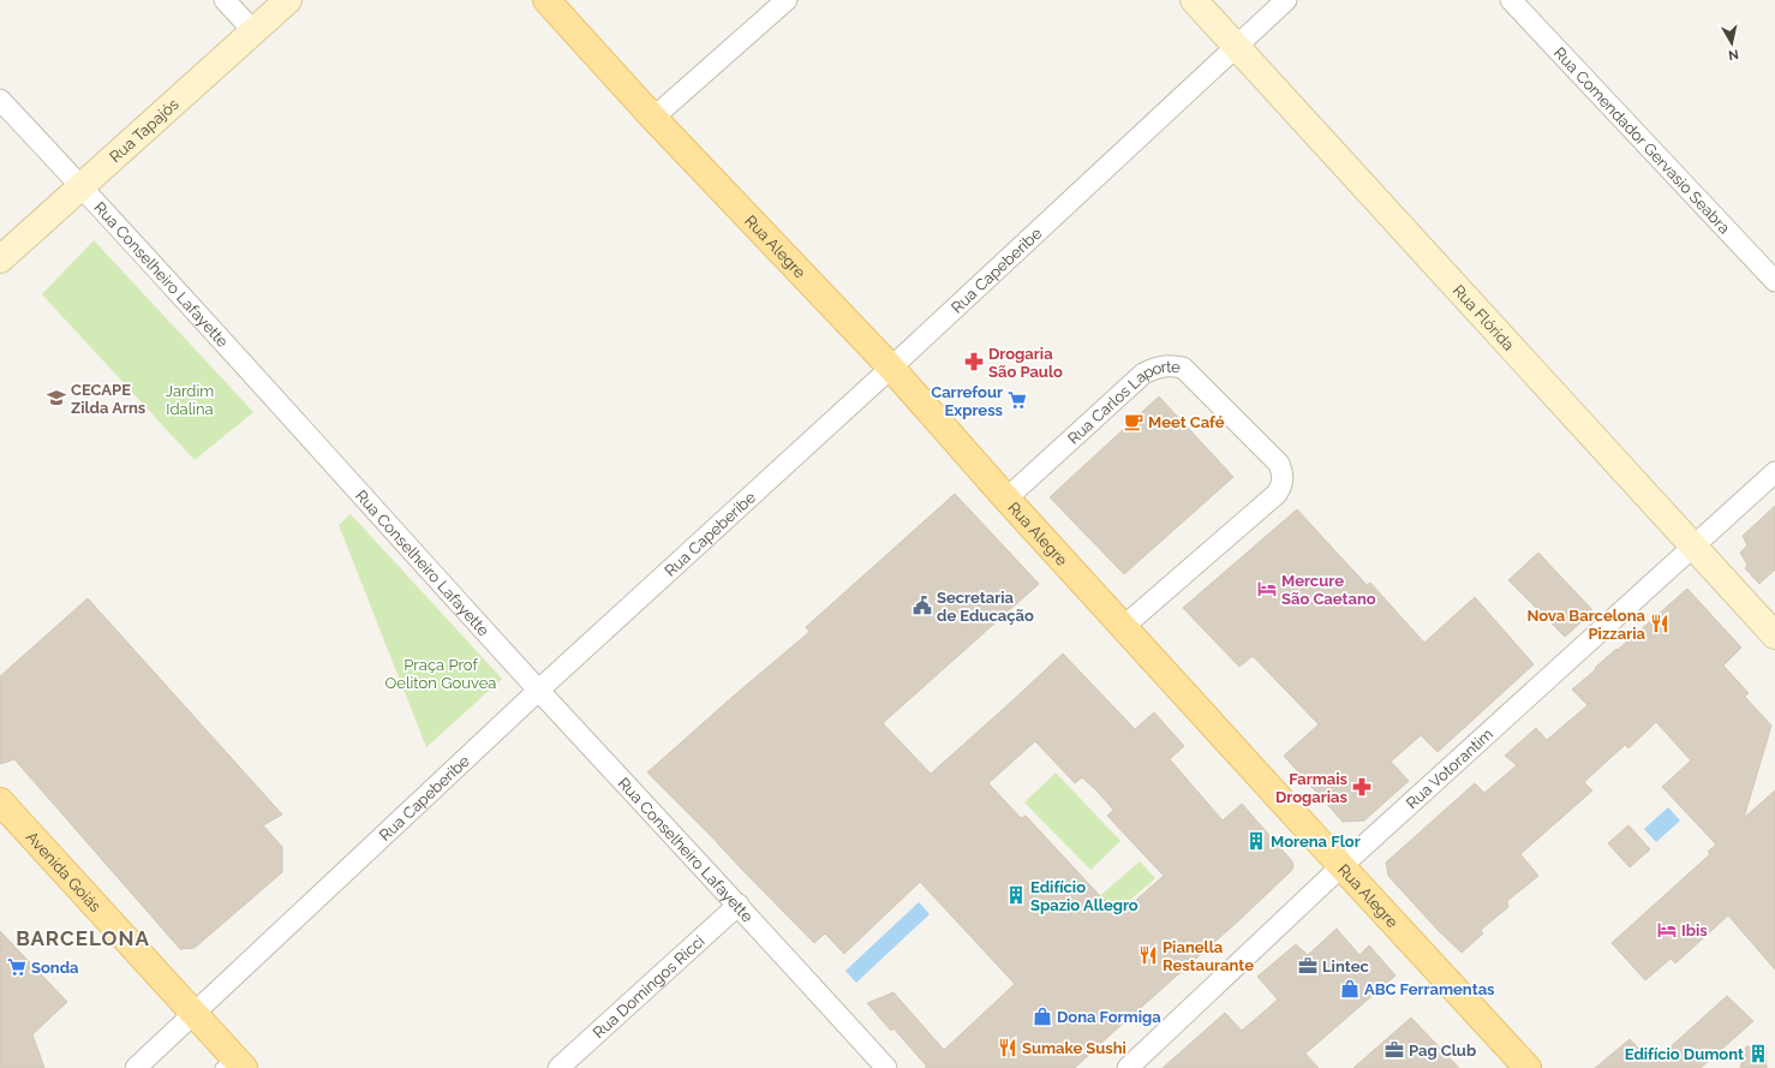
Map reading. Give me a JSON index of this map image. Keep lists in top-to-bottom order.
{
  "streets": {
    "main road": ["Rua Alegre", "Avenida Goiás"],
    "street": [
      "Rua Tapajós",
      "Rua Comendador Gervasio Seabra",
      "Rua Capeberibe",
      "Rua Conselheiro Lafayette",
      "Rua Flórida",
      "Rua Carlos Laporte",
      "Rua Votorantim",
      "Rua Domingos Ricci"
    ]
  },
  "crossings": [
    ["Rua Tapajós", "Rua Conselheiro Lafayette"],
    ["Rua Alegre", "Rua Capeberibe"],
    ["Rua Alegre", "Rua Carlos Laporte"],
    ["Rua Alegre", "Rua Votorantim"],
    ["Rua Capeberibe", "Rua Conselheiro Lafayette"],
    ["Rua Capeberibe", "Rua Flórida"],
    ["Rua Capeberibe", "Avenida Goiás"],
    ["Rua Conselheiro Lafayette", "Rua Domingos Ricci"],
    ["Rua Flórida", "Rua Votorantim"]
  ],
  "districts": ["BARCELONA"],
  "parks": ["Jardim Idalina", "Praça Prof Oeliton Gouvea"],
  "places": {
    "pharmacy": ["Drogaria São Paulo", "Farmais Drogarias"],
    "school or university": ["CECAPE Zilda Arns"],
    "supermarket": ["Carrefour Express", "Sonda"],
    "cafe": ["Meet Café"],
    "hotel": ["Mercure São Caetano", "Ibis"],
    "public building": ["Secretaria de Educação"],
    "restaurant": ["Nova Barcelona Pizzaria", "Pianella Restaurante", "Sumake Sushi"],
    "building": ["Morena Flor", "Edifício Spazio Allegro", "Edifício Dumont"],
    "office": ["Lintec", "Pag Club"],
    "shop": ["ABC Ferramentas", "Dona Formiga"]
  },
  "north": "bottom"
}
